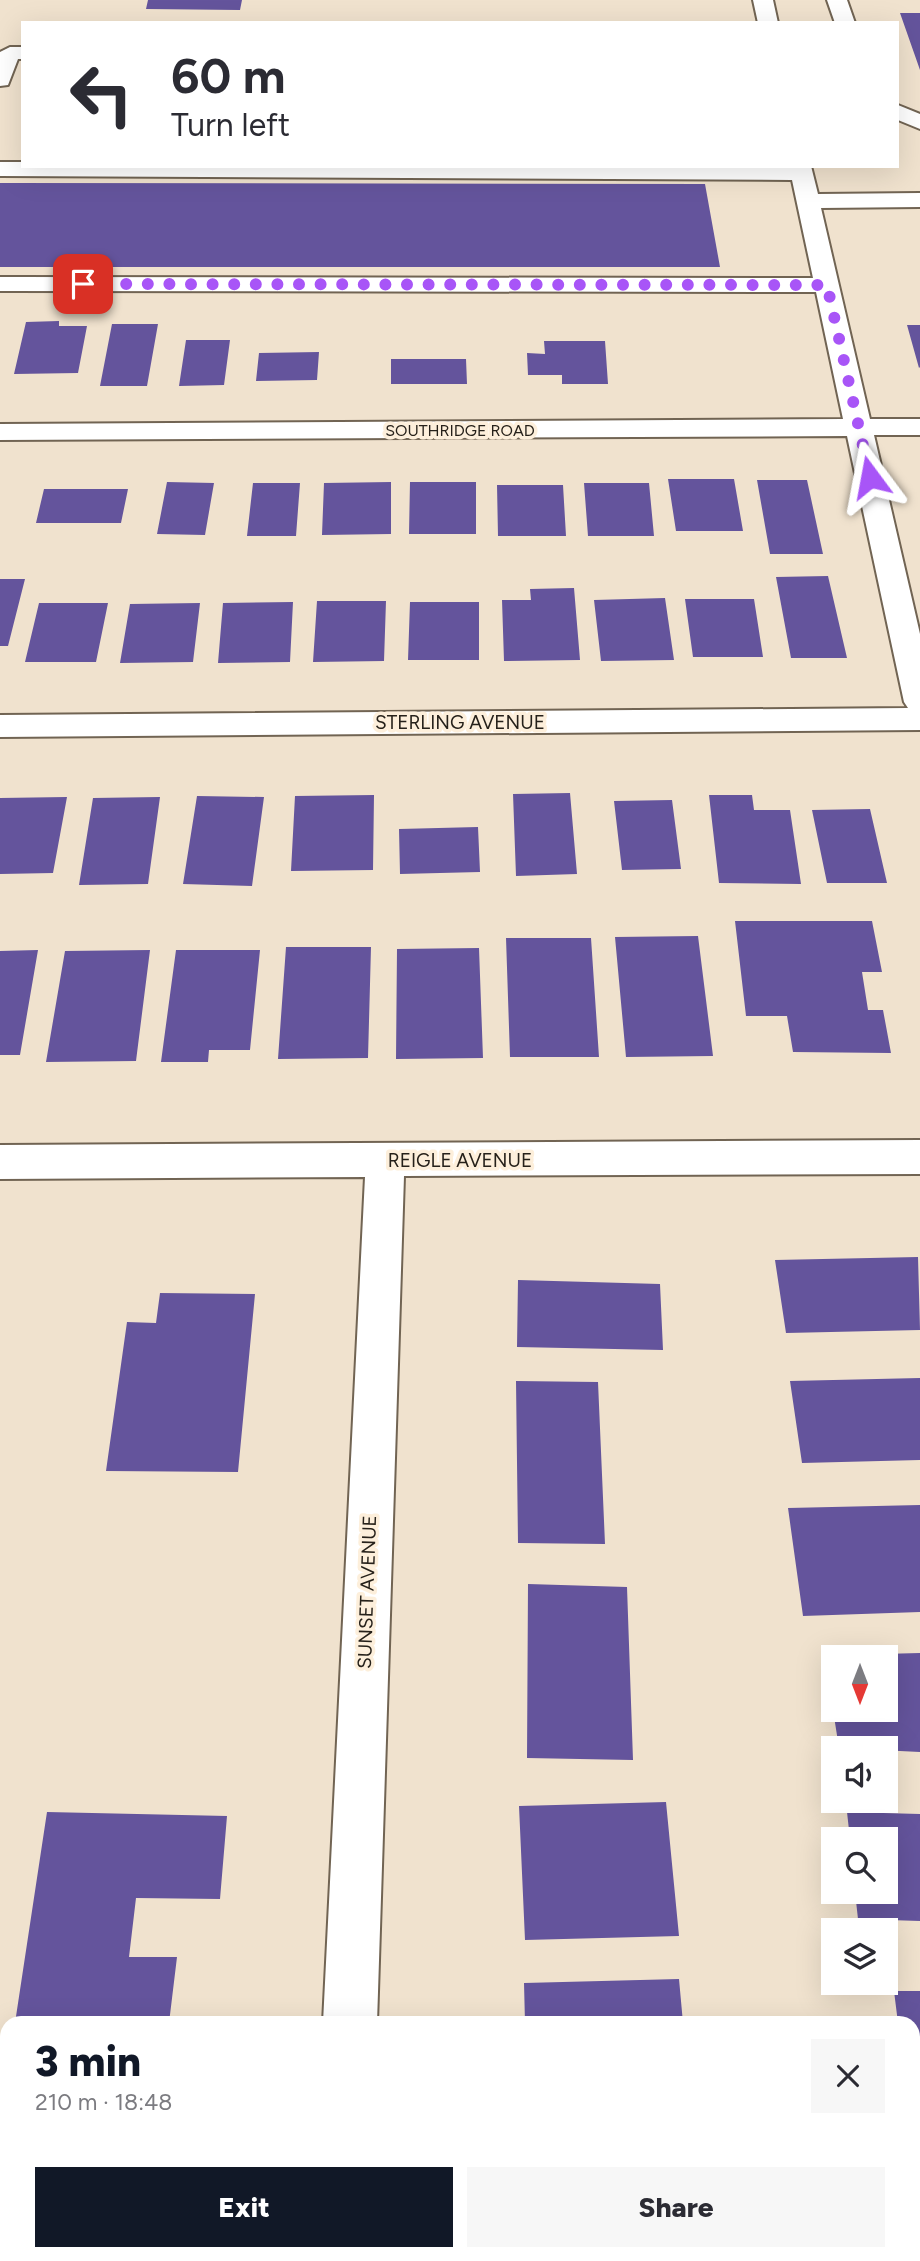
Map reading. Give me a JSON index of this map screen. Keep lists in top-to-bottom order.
{
  "streets": {
    "street": [
      "SOUTHRIDGE ROAD",
      "STERLING AVENUE",
      "REIGLE AVENUE",
      "SUNSET AVENUE"
    ]
  },
  "crossings": [
    ["REIGLE AVENUE", "SUNSET AVENUE"]
  ],
  "north": "bottom",
  "page": {
    "turn": ["60 m", "Turn left"],
    "heading": ["3 min", "210 m · 18:48"],
    "buttons": ["Exit", "Share"]
  }
}
